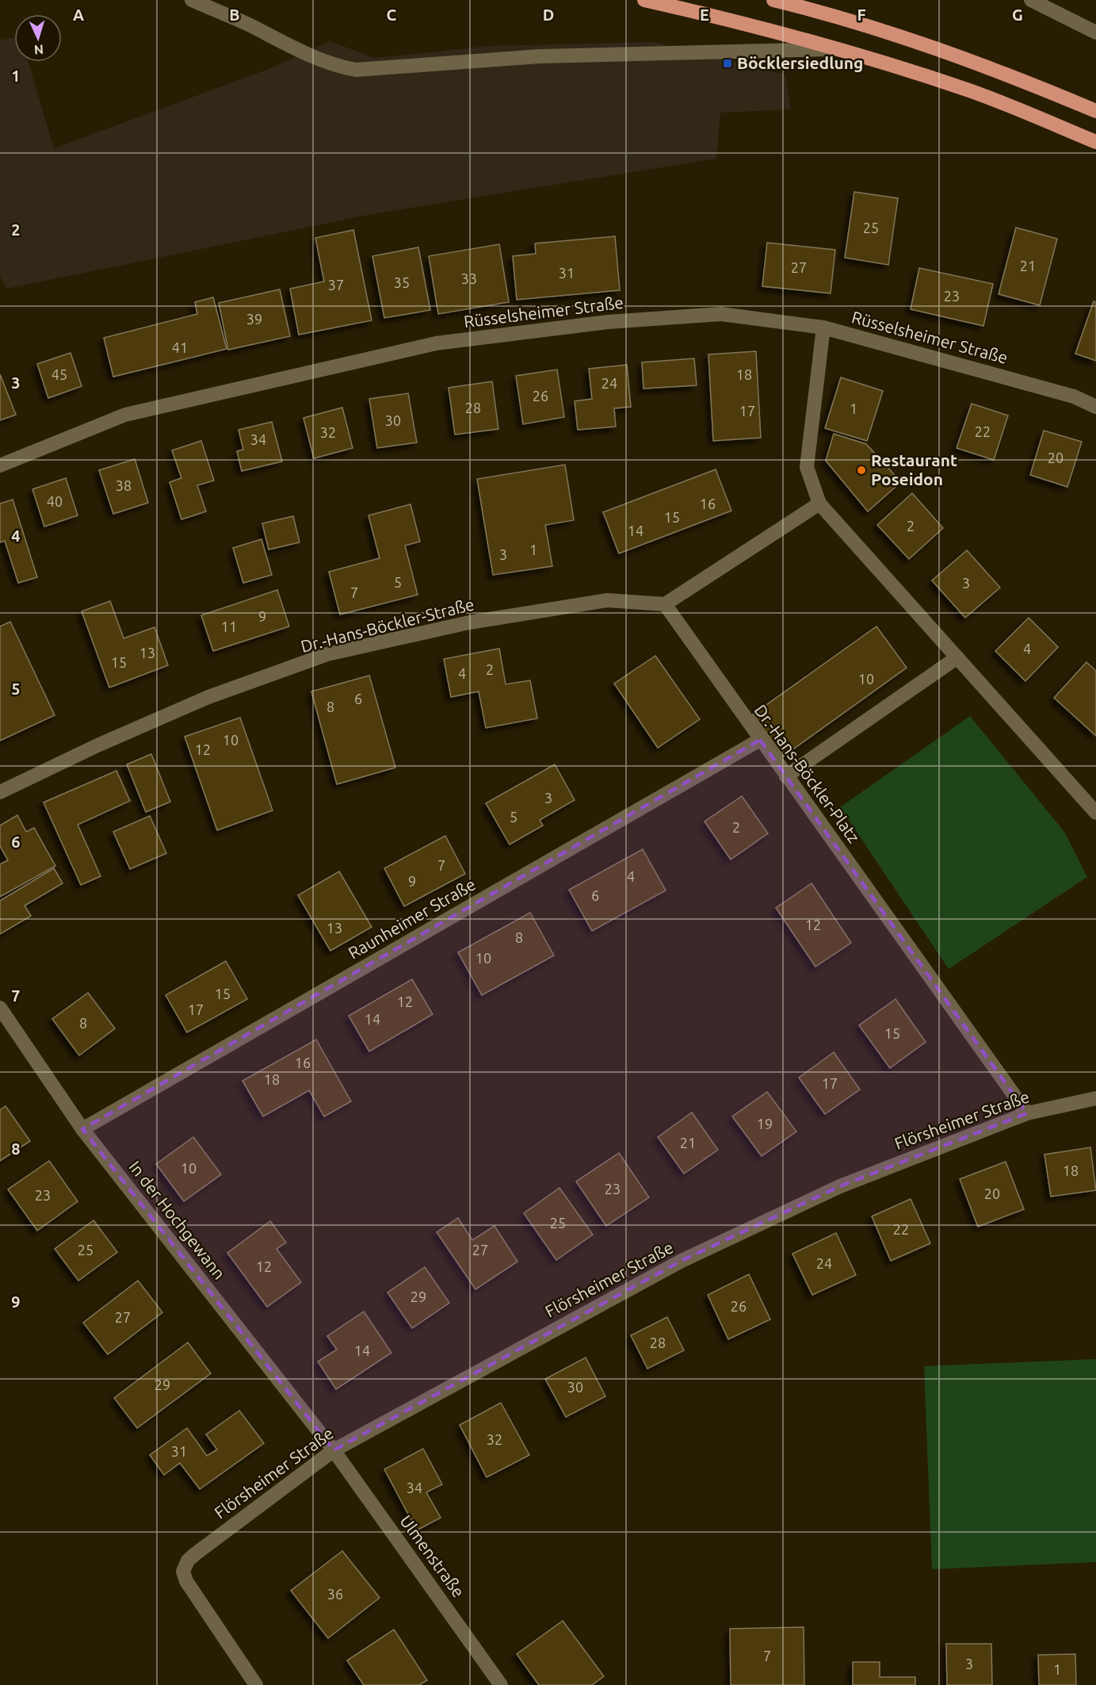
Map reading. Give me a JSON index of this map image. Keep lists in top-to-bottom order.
{
  "streets": {
    "street": [
      "Rüsselsheimer Straße",
      "Dr.-Hans-Böckler-Straße",
      "Dr.-Hans-Böckler-Platz",
      "Raunheimer Straße",
      "Flörsheimer Straße",
      "In der Hochgewann",
      "Ulmenstraße"
    ]
  },
  "crossings": [
    ["Dr.-Hans-Böckler-Straße", "Dr.-Hans-Böckler-Platz"],
    ["Dr.-Hans-Böckler-Platz", "Raunheimer Straße"],
    ["Dr.-Hans-Böckler-Platz", "Flörsheimer Straße"],
    ["Raunheimer Straße", "In der Hochgewann"],
    ["Flörsheimer Straße", "In der Hochgewann"],
    ["Flörsheimer Straße", "Ulmenstraße"],
    ["In der Hochgewann", "Ulmenstraße"]
  ],
  "places": {
    "transit": ["Böcklersiedlung"],
    "other": ["Restaurant Poseidon"]
  },
  "house_numbers": [
    "25",
    "21",
    "27",
    "31",
    "33",
    "35",
    "37",
    "23",
    "39",
    "41",
    "45",
    "18",
    "24",
    "26",
    "28",
    "1",
    "17",
    "30",
    "22",
    "32",
    "34",
    "20",
    "38",
    "40",
    "16",
    "15",
    "2",
    "14",
    "1",
    "3",
    "5",
    "3",
    "7",
    "9",
    "11",
    "4",
    "13",
    "15",
    "2",
    "4",
    "10",
    "6",
    "8",
    "10",
    "12",
    "3",
    "5",
    "2",
    "7",
    "4",
    "9",
    "6",
    "12",
    "13",
    "8",
    "10",
    "15",
    "12",
    "17",
    "14",
    "8",
    "15",
    "16",
    "18",
    "17",
    "19",
    "21",
    "10",
    "18",
    "23",
    "20",
    "23",
    "25",
    "22",
    "25",
    "27",
    "24",
    "12",
    "29",
    "26",
    "27",
    "28",
    "14",
    "29",
    "30",
    "32",
    "31",
    "34",
    "36",
    "7",
    "3",
    "1"
  ],
  "north": "bottom",
  "grid": {
    "columns": [
      "A",
      "B",
      "C",
      "D",
      "E",
      "F",
      "G"
    ],
    "rows": [
      "1",
      "2",
      "3",
      "4",
      "5",
      "6",
      "7",
      "8",
      "9"
    ]
  }
}
